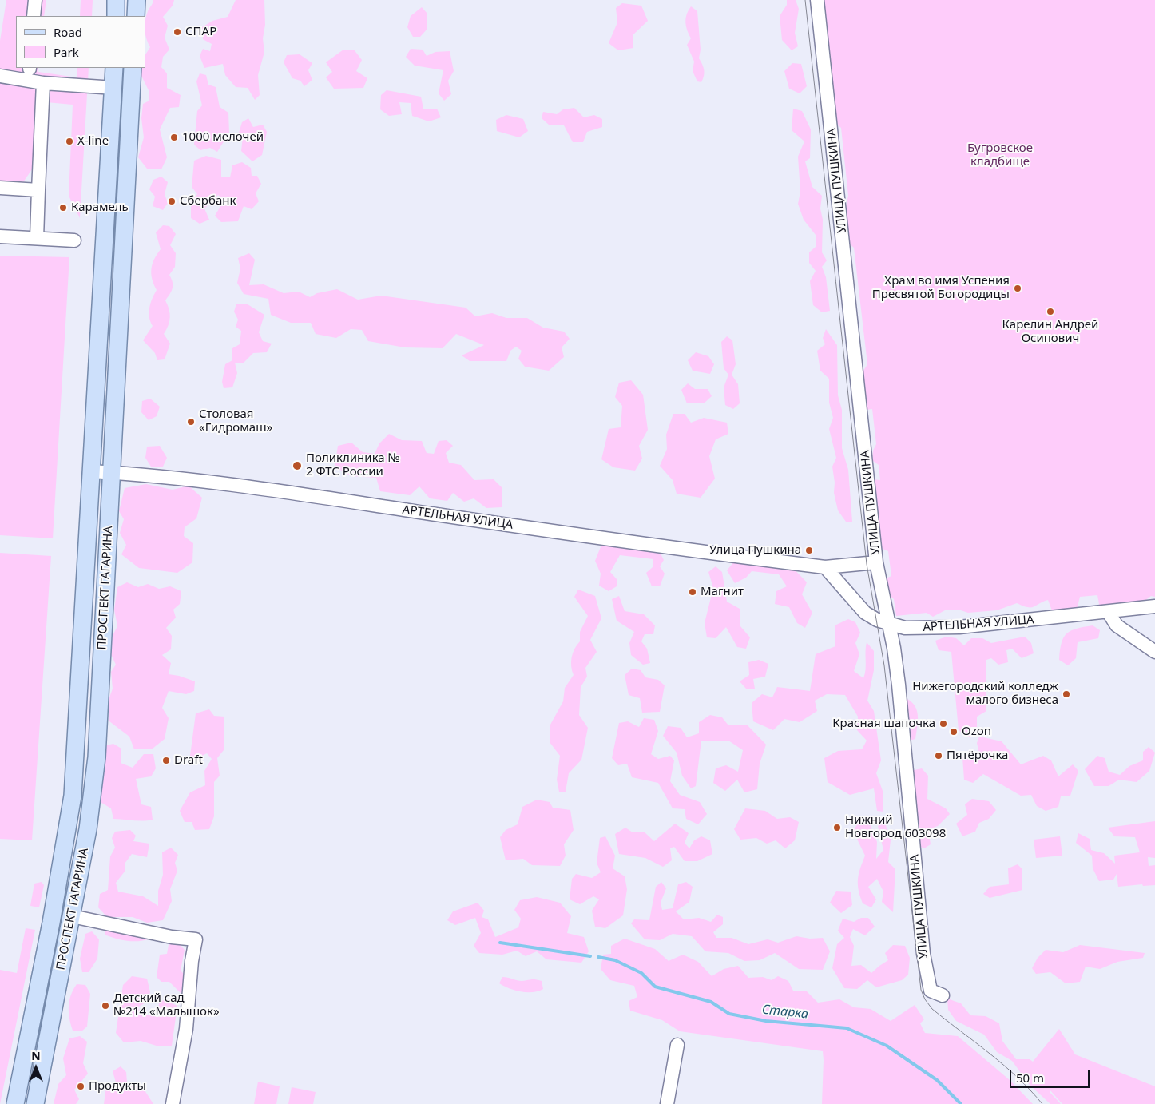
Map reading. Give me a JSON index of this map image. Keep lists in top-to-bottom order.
{
  "streets": {
    "main road": ["ПРОСПЕКТ ГАГАРИНА"],
    "street": ["УЛИЦА ПУШКИНА", "АРТЕЛЬНАЯ УЛИЦА"]
  },
  "crossings": [
    ["УЛИЦА ПУШКИНА", "АРТЕЛЬНАЯ УЛИЦА"],
    ["АРТЕЛЬНАЯ УЛИЦА", "ПРОСПЕКТ ГАГАРИНА"]
  ],
  "water": ["Старка"],
  "parks": ["Бугровское кладбище"],
  "places": [
    "СПАР",
    "1000 мелочей",
    "X-line",
    "Сбербанк",
    "Карамель",
    "Храм во имя Успения Пресвятой Богородицы",
    "Карелин Андрей Осипович",
    "Столовая «Гидромаш»",
    "Поликлиника № 2 ФТС России",
    "Улица Пушкина",
    "Магнит",
    "Нижегородский колледж малого бизнеса",
    "Красная шапочка",
    "Ozon",
    "Пятёрочка",
    "Draft",
    "Нижний Новгород 603098",
    "Детский сад №214 «Малышок»",
    "Продукты"
  ],
  "legend": ["Road", "Park"],
  "scale_bar": "50 m",
  "north": "top"
}
